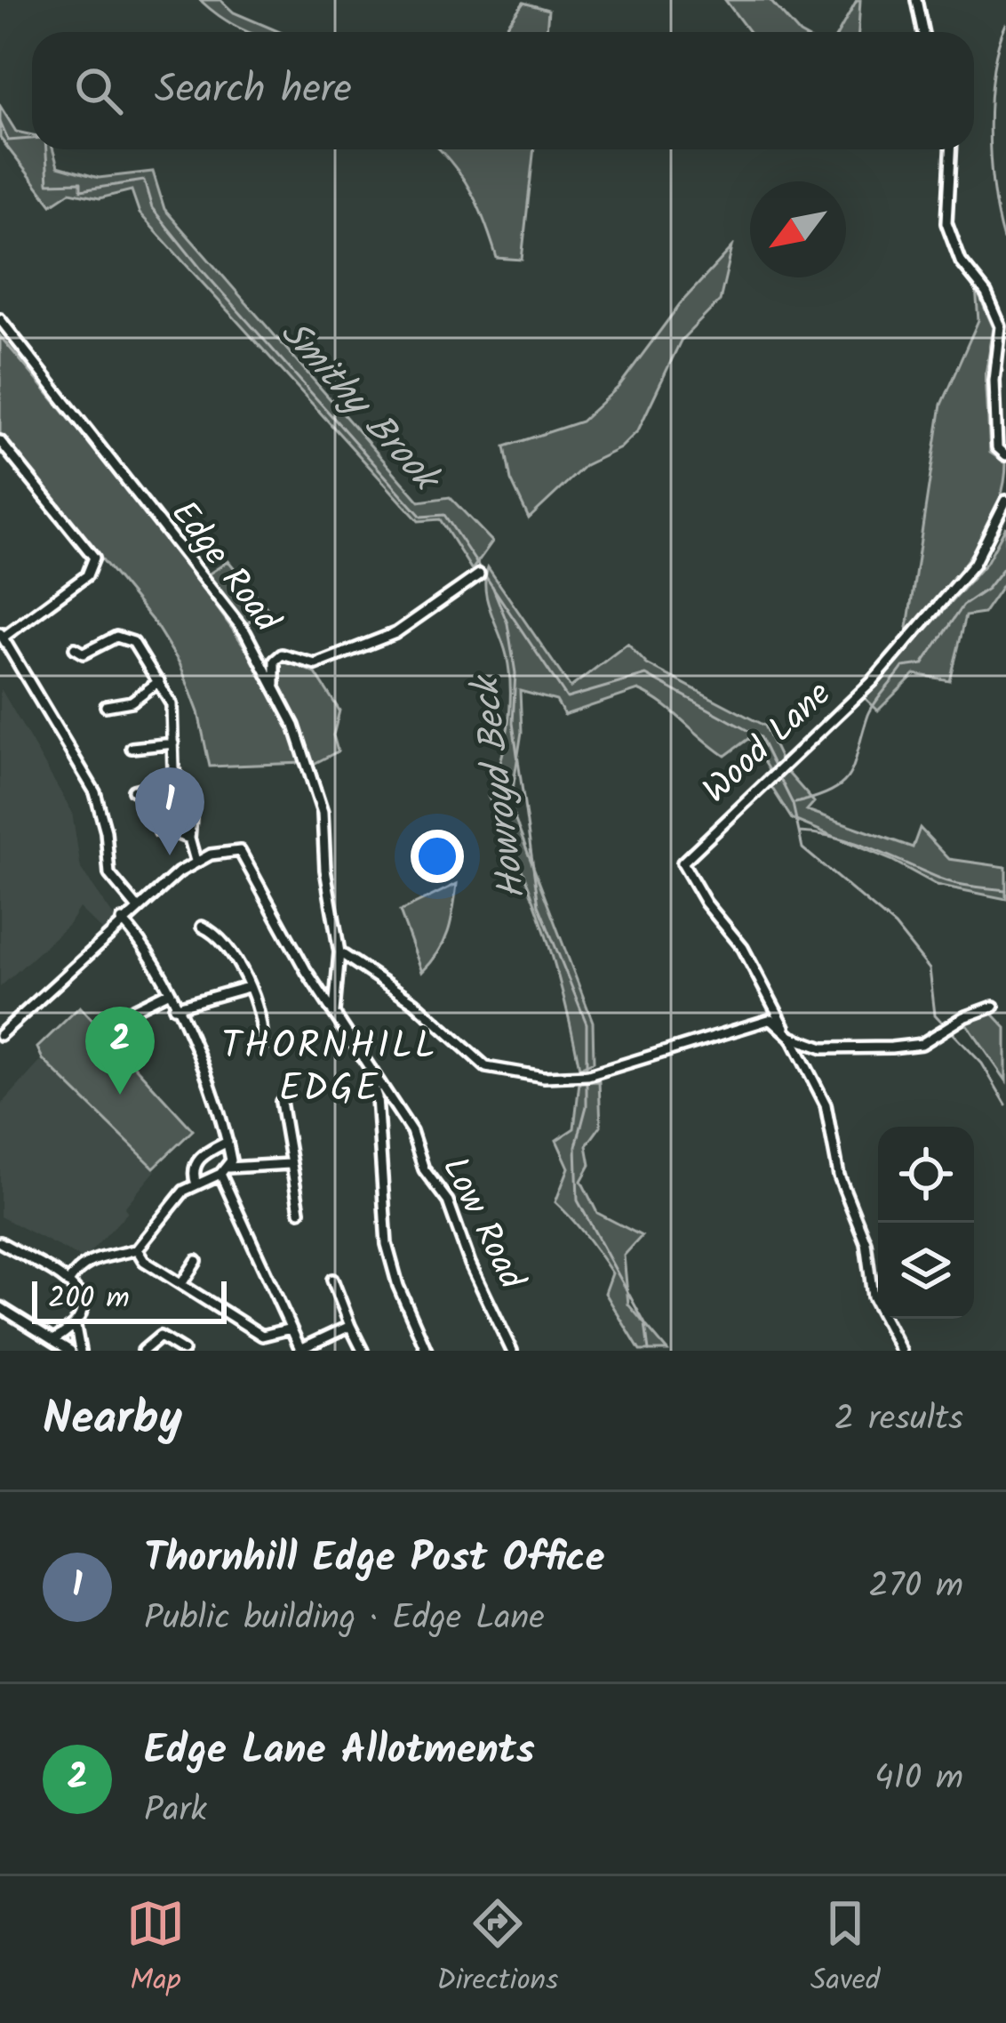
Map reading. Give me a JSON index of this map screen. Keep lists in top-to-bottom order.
{
  "streets": {
    "street": ["Edge Road", "Wood Lane", "Low Road"]
  },
  "districts": ["THORNHILL EDGE"],
  "water": ["Smithy Brook", "Howroyd Beck"],
  "scale_bar": "200 m",
  "north": "bottom left",
  "page": {
    "search": "Search here",
    "pins": ["1", "2"],
    "scale": "200 m",
    "heading": ["Nearby", "2 results"],
    "list": [
      {
        "mark": "1",
        "name": "Thornhill Edge Post Office",
        "note": "Public building · Edge Lane",
        "value": "270 m"
      },
      {
        "mark": "2",
        "name": "Edge Lane Allotments",
        "note": "Park",
        "value": "410 m"
      }
    ],
    "nav": ["Map", "Directions", "Saved"]
  }
}
